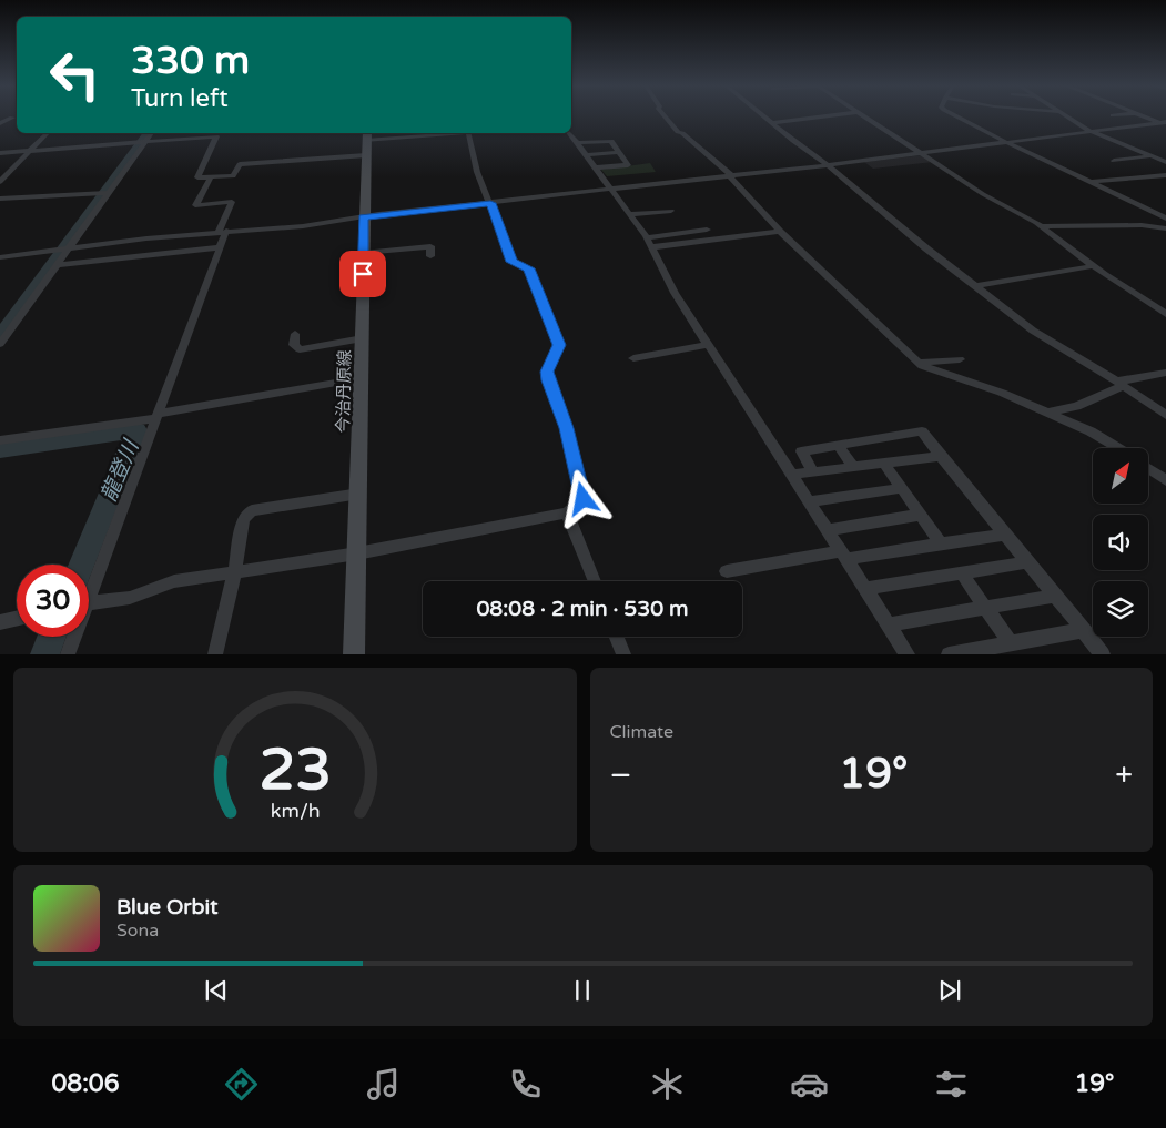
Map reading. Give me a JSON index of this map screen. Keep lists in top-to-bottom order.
{
  "streets": {
    "main road": ["今治丹原線"]
  },
  "water": ["龍登川"],
  "north": "top right",
  "page": {
    "turn": ["330 m", "Turn left"],
    "limit": "30",
    "trip": "08:08 · 2 min · 530 m",
    "tile": "Climate",
    "heat": ["−", "19°", "+"],
    "song": ["Blue Orbit", "Sona"],
    "tabs": ["08:06", "19°"],
    "gauge": ["23", "km/h"]
  }
}
